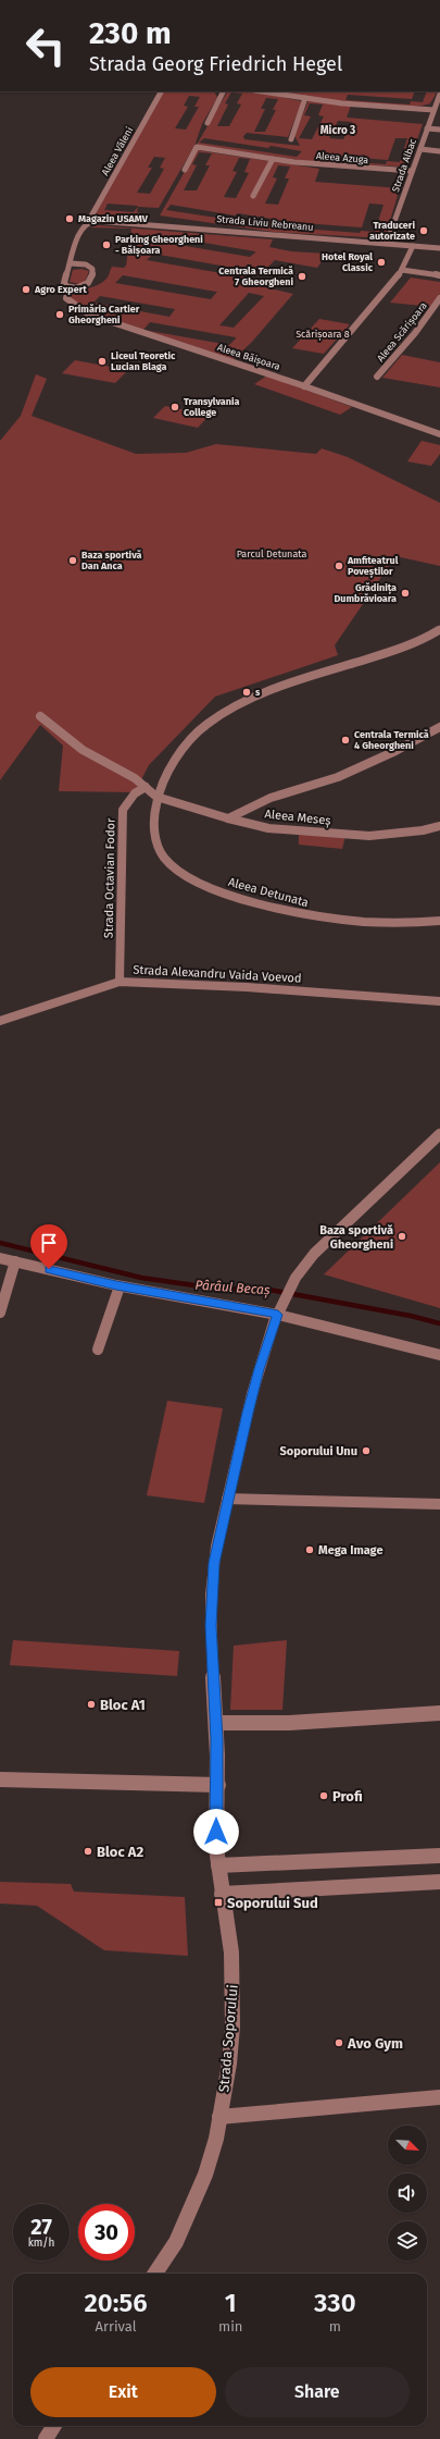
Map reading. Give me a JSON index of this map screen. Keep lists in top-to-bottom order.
{
  "streets": {
    "street": [
      "Aleea Văleni",
      "Aleea Azuga",
      "Strada Albac",
      "Strada Liviu Rebreanu",
      "Aleea Scărișoara",
      "Aleea Băișoara",
      "Aleea Meseș",
      "Strada Octavian Fodor",
      "Aleea Detunata",
      "Strada Alexandru Vaida Voevod",
      "Strada Soporului"
    ]
  },
  "crossings": [
    ["Aleea Văleni", "Strada Liviu Rebreanu"],
    ["Aleea Văleni", "Aleea Băișoara"],
    ["Aleea Azuga", "Strada Albac"],
    ["Strada Albac", "Strada Liviu Rebreanu"],
    ["Strada Liviu Rebreanu", "Aleea Băișoara"],
    ["Aleea Meseș", "Aleea Detunata"],
    ["Strada Octavian Fodor", "Strada Alexandru Vaida Voevod"]
  ],
  "districts": ["Micro 3"],
  "water": ["Pârâul Becaș"],
  "parks": ["Scărișoara 8", "Parcul Detunata"],
  "places": {
    "other": [
      "Magazin USAMV",
      "Traduceri autorizate",
      "Parking Gheorgheni - Băișoara",
      "Hotel Royal Classic",
      "Centrala Termică 7 Gheorgheni",
      "Agro Expert",
      "Primăria Cartier Gheorgheni",
      "Liceul Teoretic Lucian Blaga",
      "Transylvania College",
      "Baza sportivă Dan Anca",
      "Amfiteatrul Poveștilor",
      "Grădinița Dumbrăvioara",
      "s",
      "Centrala Termică 4 Gheorgheni",
      "Baza sportivă Gheorgheni",
      "Soporului Unu",
      "Mega Image",
      "Bloc A1",
      "Profi",
      "Bloc A2",
      "Avo Gym"
    ],
    "transit": ["Soporului Sud"]
  },
  "north": "bottom right",
  "page": {
    "turn": ["230 m", "Strada Georg Friedrich Hegel"],
    "speed": "27 km/h",
    "limit": "30",
    "eta": [
      "20:56",
      "Arrival",
      "1",
      "min",
      "330",
      "m"
    ],
    "buttons": ["Exit", "Share"]
  }
}
